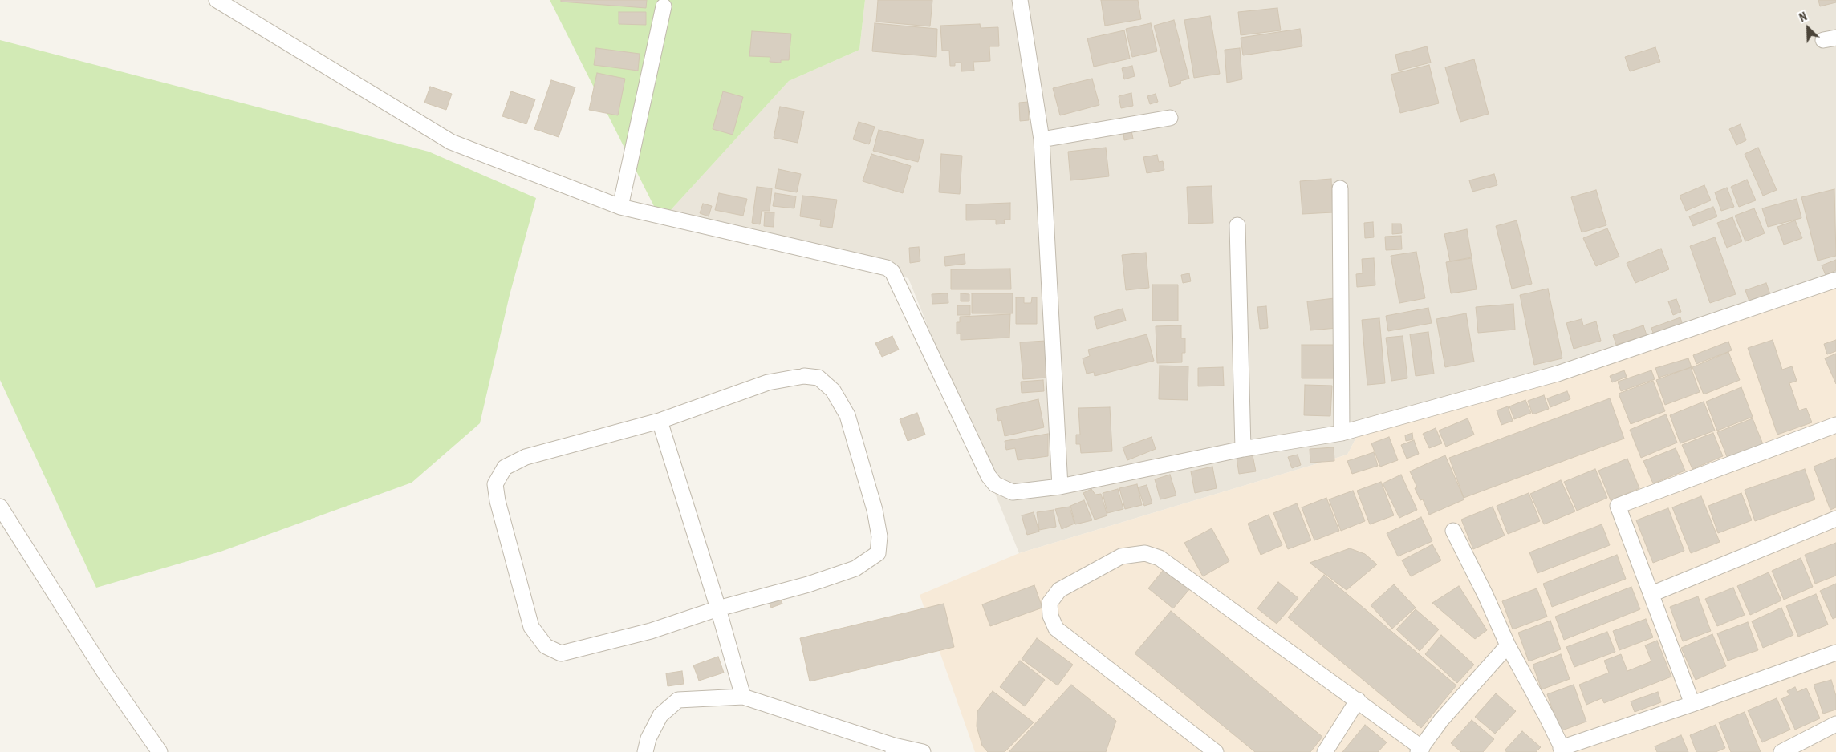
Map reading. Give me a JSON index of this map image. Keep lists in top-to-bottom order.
{
  "north": "top left"
}
